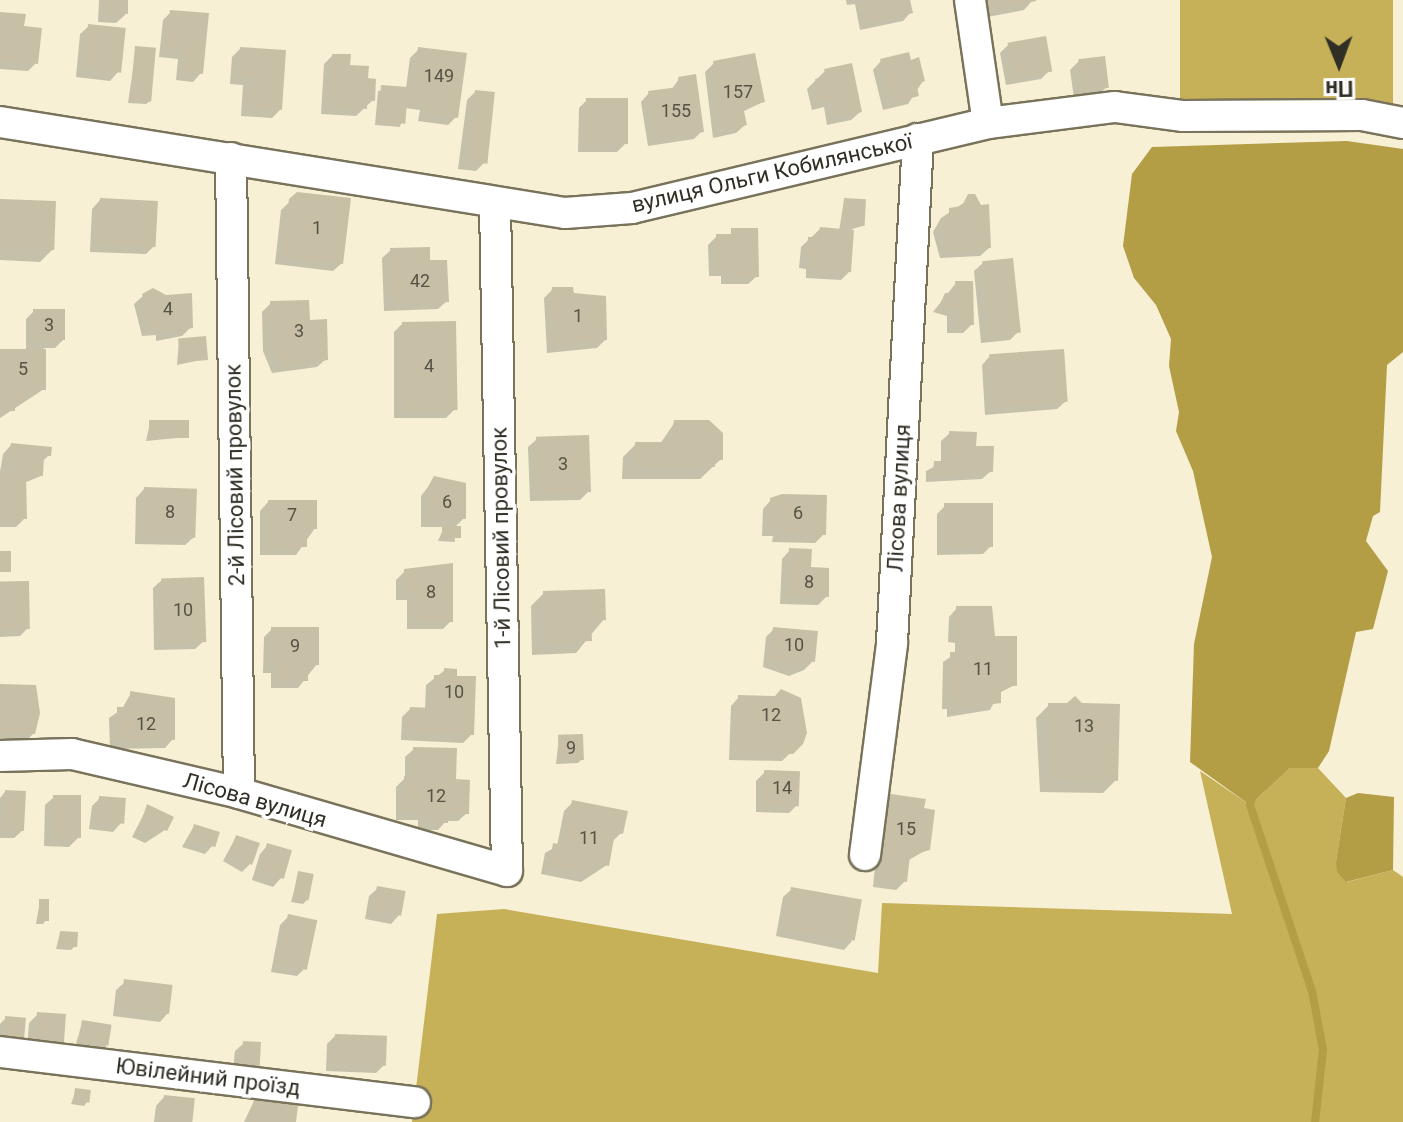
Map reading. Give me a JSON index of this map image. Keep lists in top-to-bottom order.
{
  "streets": {
    "street": [
      "вулиця Ольги Кобилянської",
      "2-й Лісовий провулок",
      "Лісова вулиця",
      "1-й Лісовий провулок",
      "Ювілейний проїзд"
    ]
  },
  "crossings": [
    ["вулиця Ольги Кобилянської", "2-й Лісовий провулок"],
    ["вулиця Ольги Кобилянської", "Лісова вулиця"],
    ["вулиця Ольги Кобилянської", "1-й Лісовий провулок"],
    ["2-й Лісовий провулок", "Лісова вулиця"],
    ["Лісова вулиця", "1-й Лісовий провулок"]
  ],
  "house_numbers": [
    "149",
    "157",
    "155",
    "1",
    "42",
    "4",
    "1",
    "3",
    "3",
    "4",
    "5",
    "3",
    "6",
    "8",
    "6",
    "7",
    "8",
    "8",
    "10",
    "10",
    "9",
    "11",
    "10",
    "12",
    "12",
    "13",
    "9",
    "14",
    "12",
    "15",
    "11"
  ],
  "north": "bottom"
}
